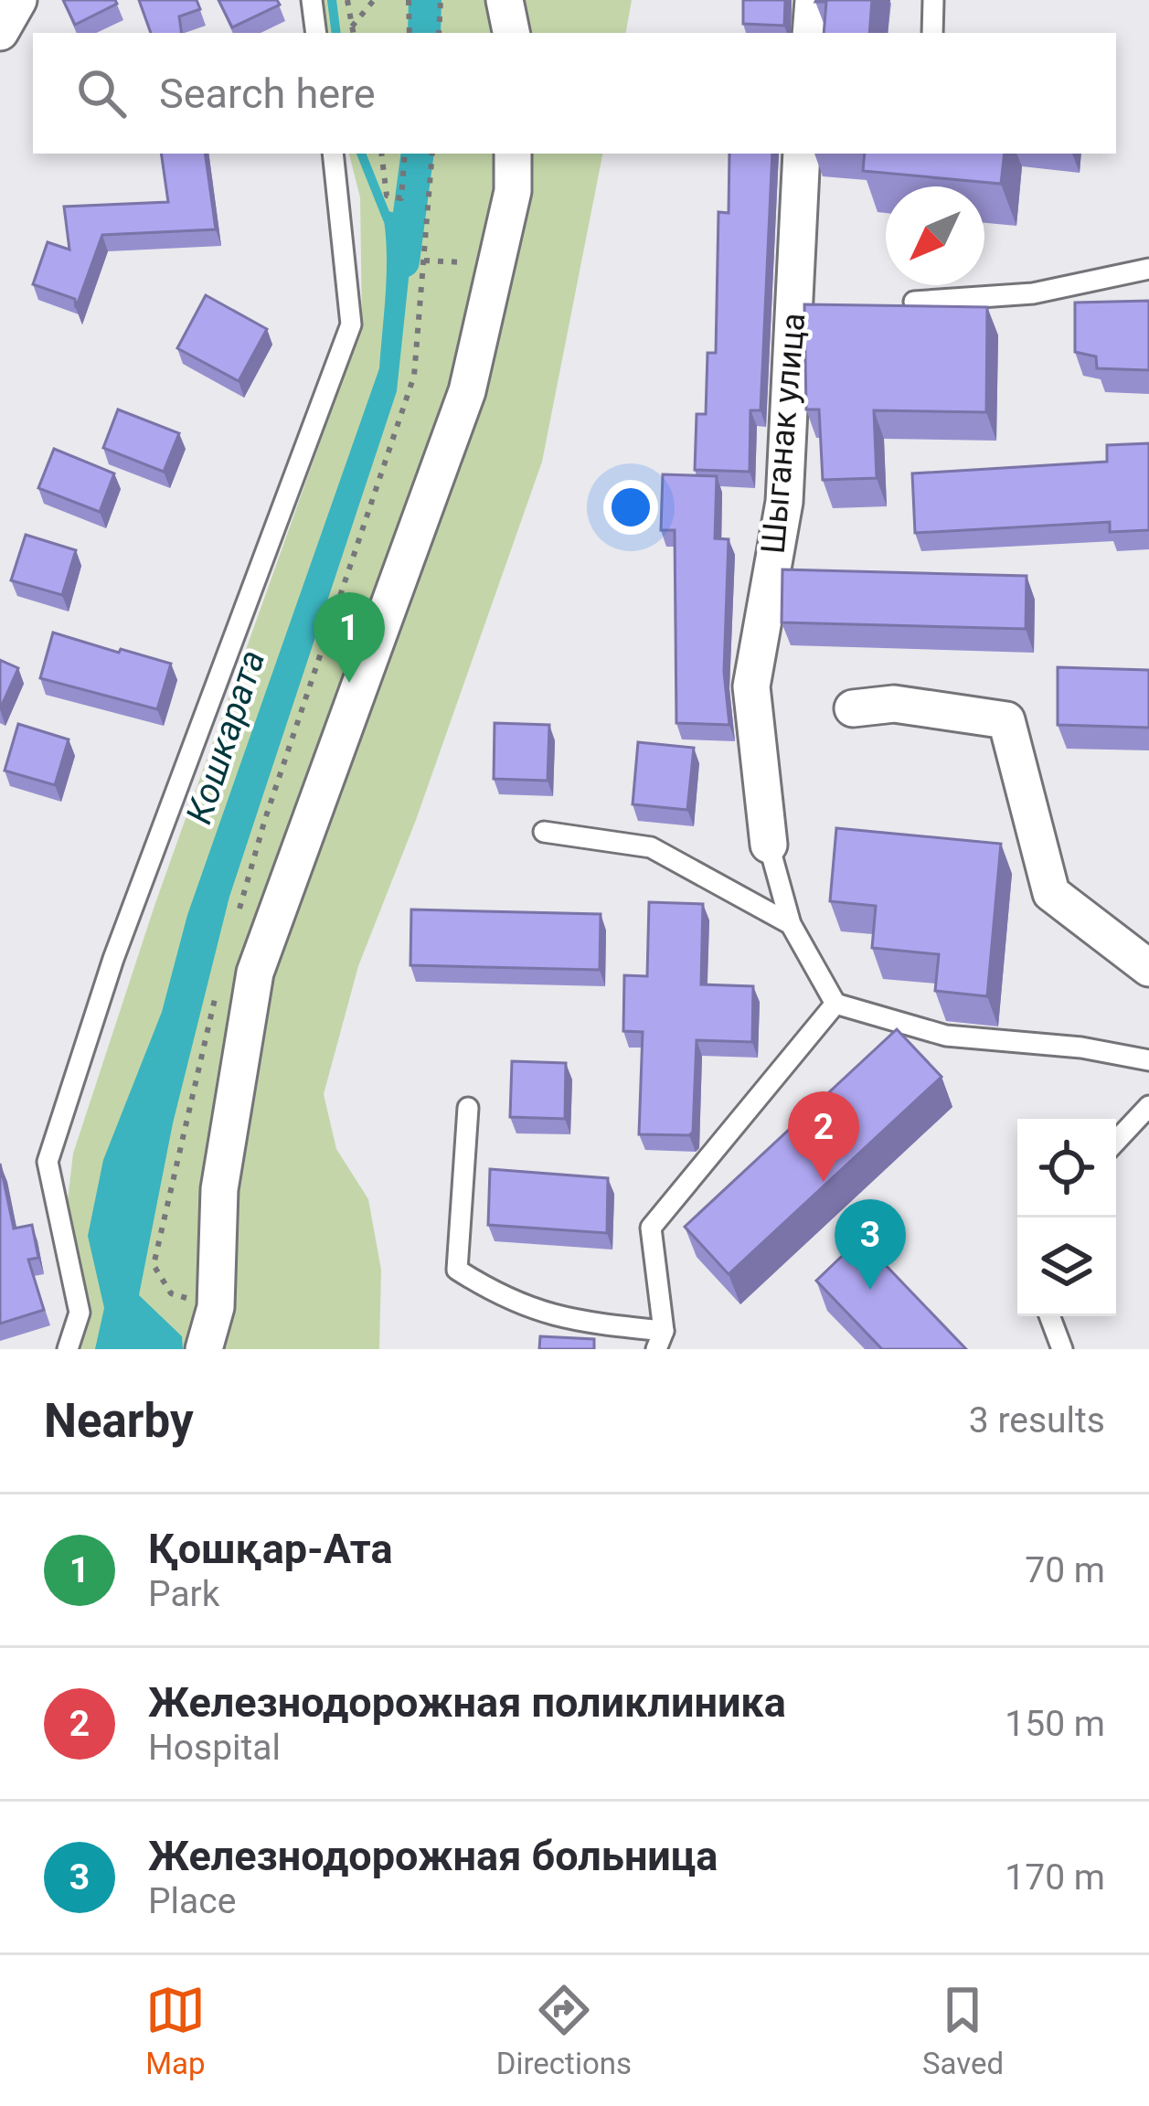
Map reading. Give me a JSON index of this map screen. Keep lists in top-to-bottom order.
{
  "streets": {
    "street": ["Шыганак улица"]
  },
  "water": ["Кошкарата"],
  "north": "bottom left",
  "page": {
    "search": "Search here",
    "pins": ["1", "2", "3"],
    "heading": ["Nearby", "3 results"],
    "list": [
      {
        "mark": "1",
        "name": "Қошқар-Ата",
        "note": "Park",
        "value": "70 m"
      },
      {
        "mark": "2",
        "name": "Железнодорожная поликлиника",
        "note": "Hospital",
        "value": "150 m"
      },
      {
        "mark": "3",
        "name": "Железнодорожная больница",
        "note": "Place",
        "value": "170 m"
      }
    ],
    "nav": ["Map", "Directions", "Saved"]
  }
}
